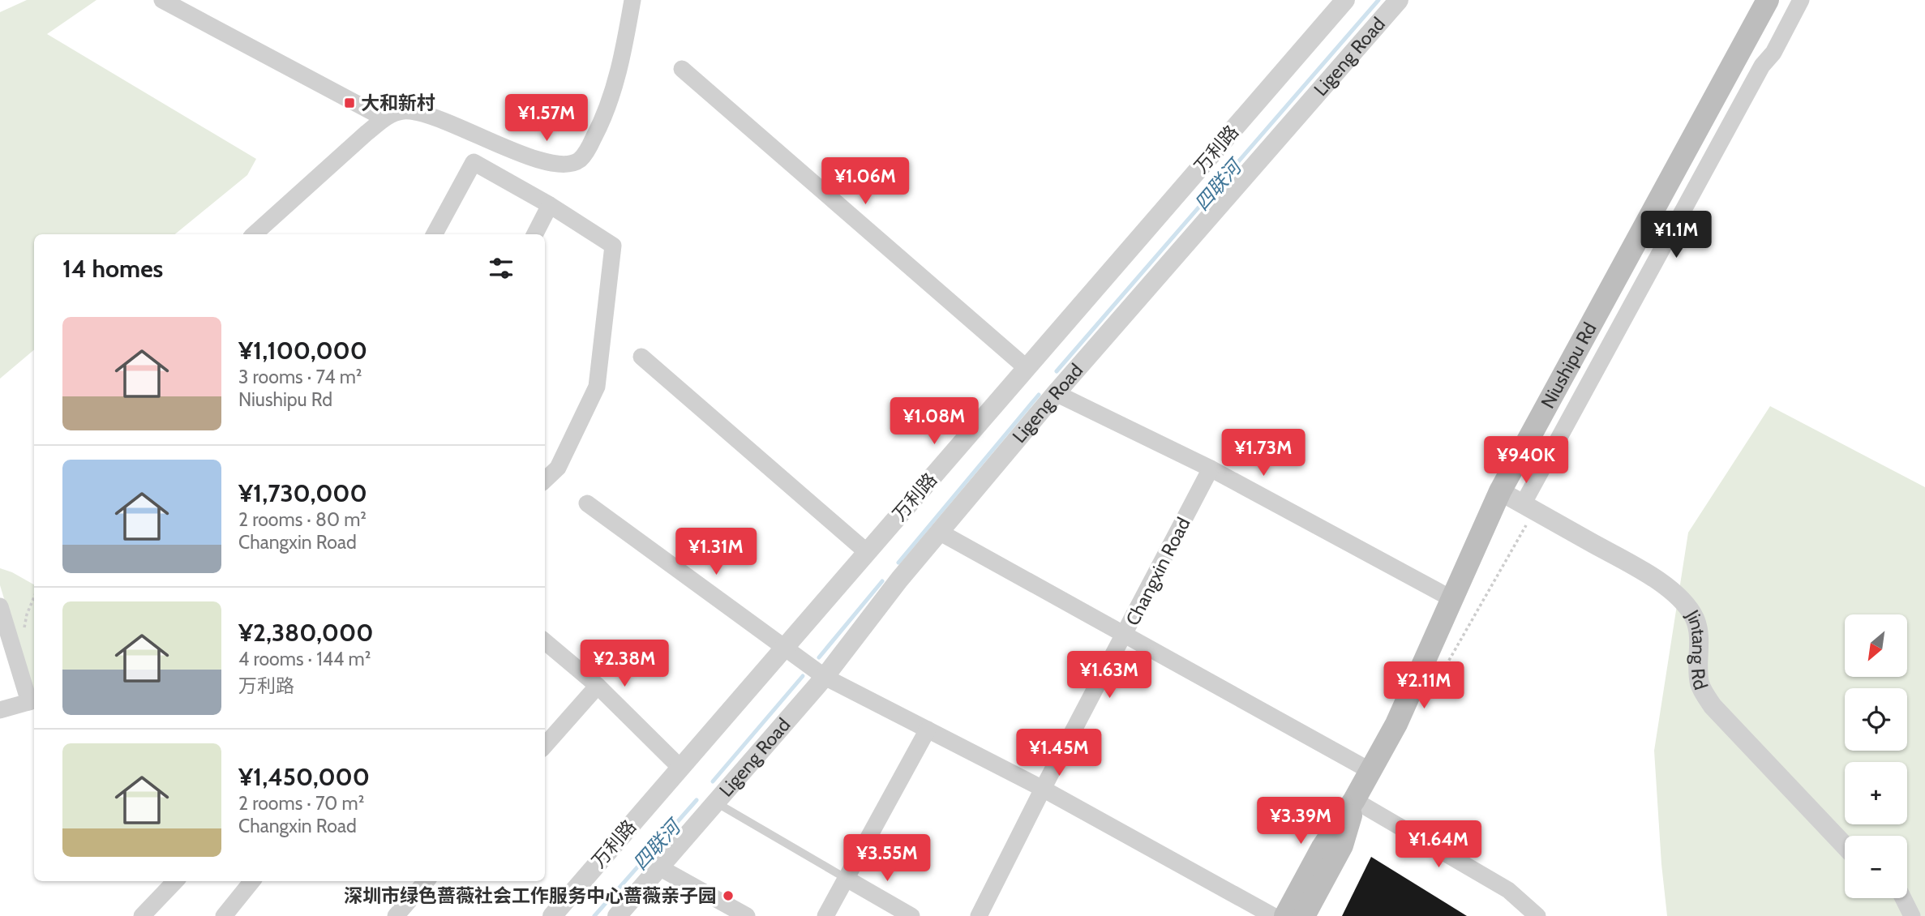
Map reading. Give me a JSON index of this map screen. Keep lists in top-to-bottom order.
{
  "streets": {
    "main road": ["Niushipu Rd"],
    "street": [
      "Ligeng Road",
      "万利路",
      "Changxin Road",
      "Jintang Rd"
    ]
  },
  "crossings": [
    ["Niushipu Rd", "Jintang Rd"]
  ],
  "water": ["四联河"],
  "places": {
    "transit": ["大和新村"],
    "other": ["深圳市绿色蔷薇社会工作服务中心蔷薇亲子园"]
  },
  "north": "bottom left",
  "page": {
    "price": [
      "¥1.57M",
      "¥1.06M",
      "¥1.1M",
      "¥1.08M",
      "¥1.73M",
      "¥940K",
      "¥1.31M",
      "¥2.38M",
      "¥1.63M",
      "¥2.11M",
      "¥1.45M",
      "¥3.39M",
      "¥1.64M",
      "¥3.55M"
    ],
    "heading": "14 homes",
    "list": [
      {
        "name": "¥1,100,000",
        "note": "3 rooms · 74 m² · Niushipu Rd"
      },
      {
        "name": "¥1,730,000",
        "note": "2 rooms · 80 m² · Changxin Road"
      },
      {
        "name": "¥2,380,000",
        "note": "4 rooms · 144 m² · 万利路"
      },
      {
        "name": "¥1,450,000",
        "note": "2 rooms · 70 m² · Changxin Road"
      }
    ],
    "map_buttons": ["+", "−"]
  }
}
